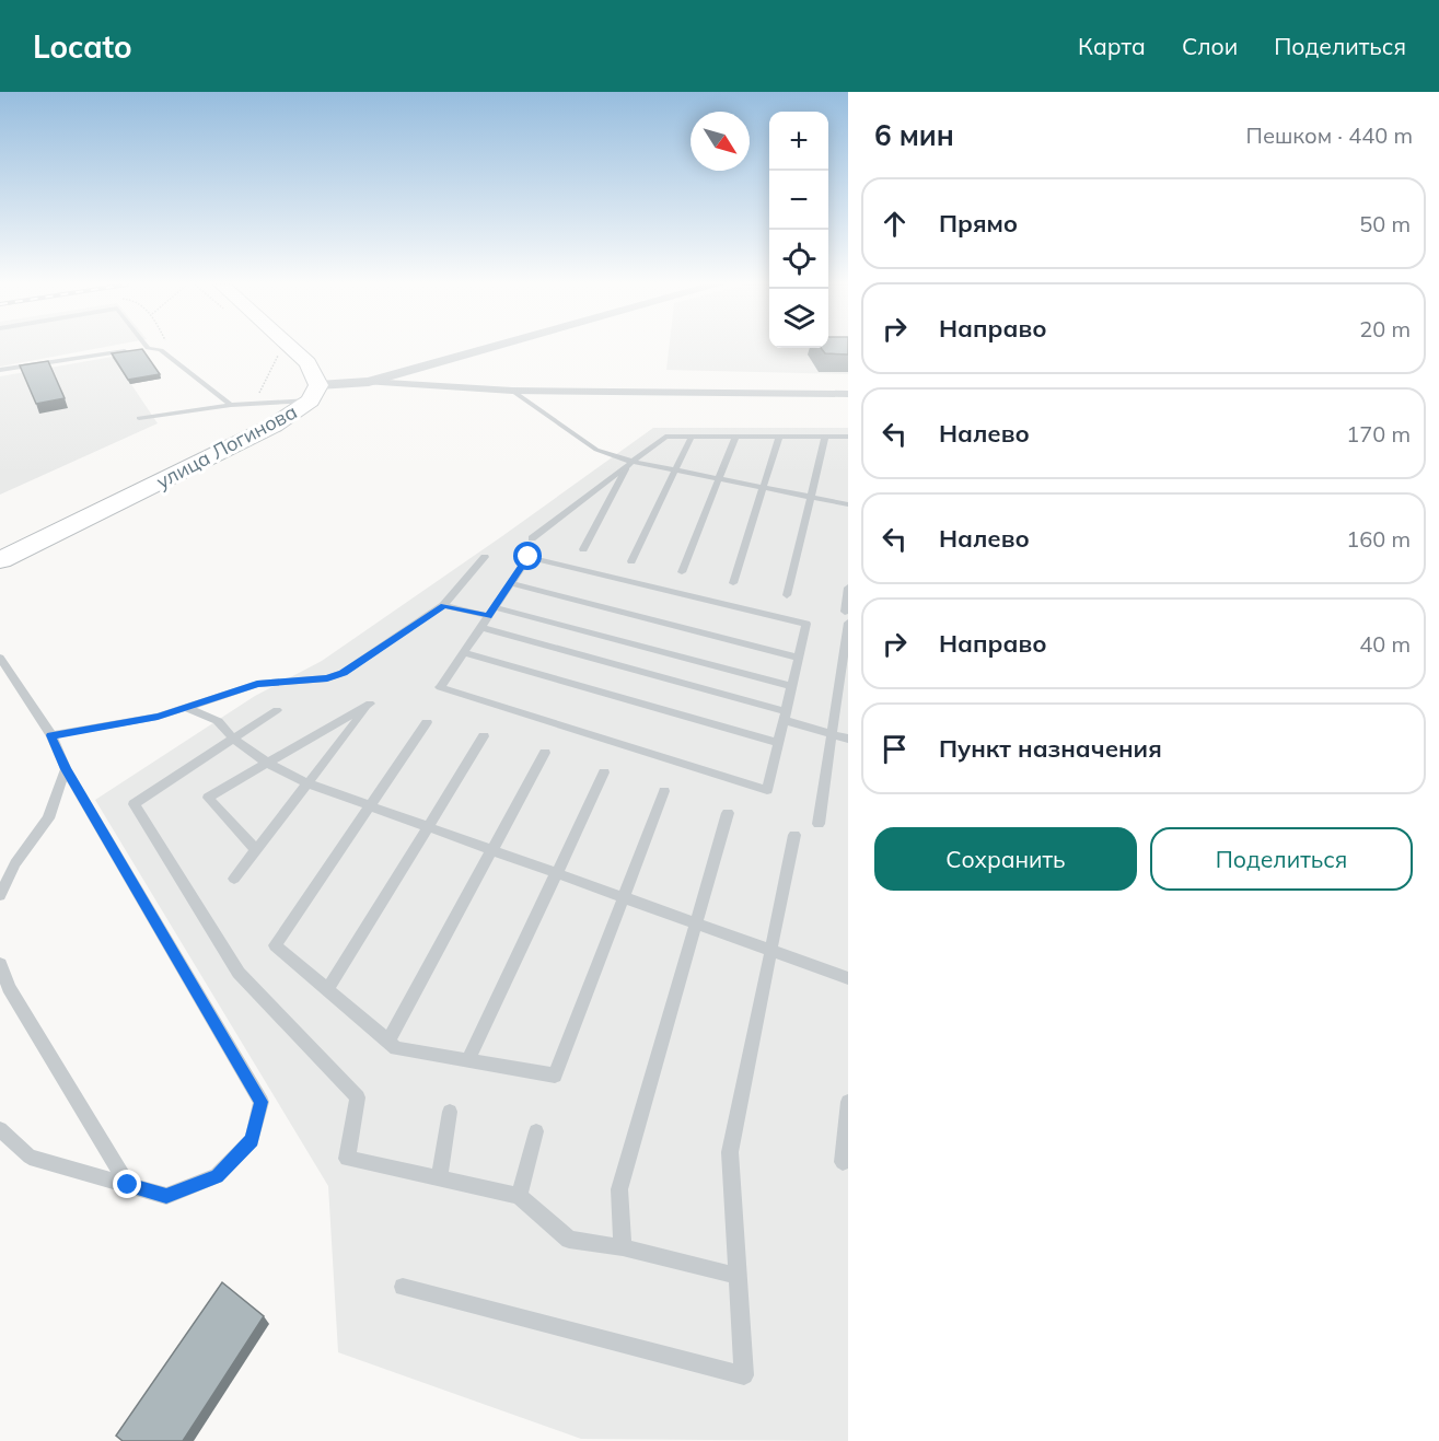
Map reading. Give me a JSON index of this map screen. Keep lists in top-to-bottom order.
{
  "streets": {
    "main road": ["улица Логинова"]
  },
  "north": "bottom right",
  "page": {
    "header": "Locato",
    "nav": ["Карта", "Слои", "Поделиться"],
    "heading": ["6 мин", "Пешком · 440 m"],
    "map_buttons": ["+", "−"],
    "list": [
      ["Прямо", "50 m"],
      ["Направо", "20 m"],
      ["Налево", "170 m"],
      ["Налево", "160 m"],
      ["Направо", "40 m"],
      "Пункт назначения"
    ],
    "buttons": ["Сохранить", "Поделиться"]
  }
}
